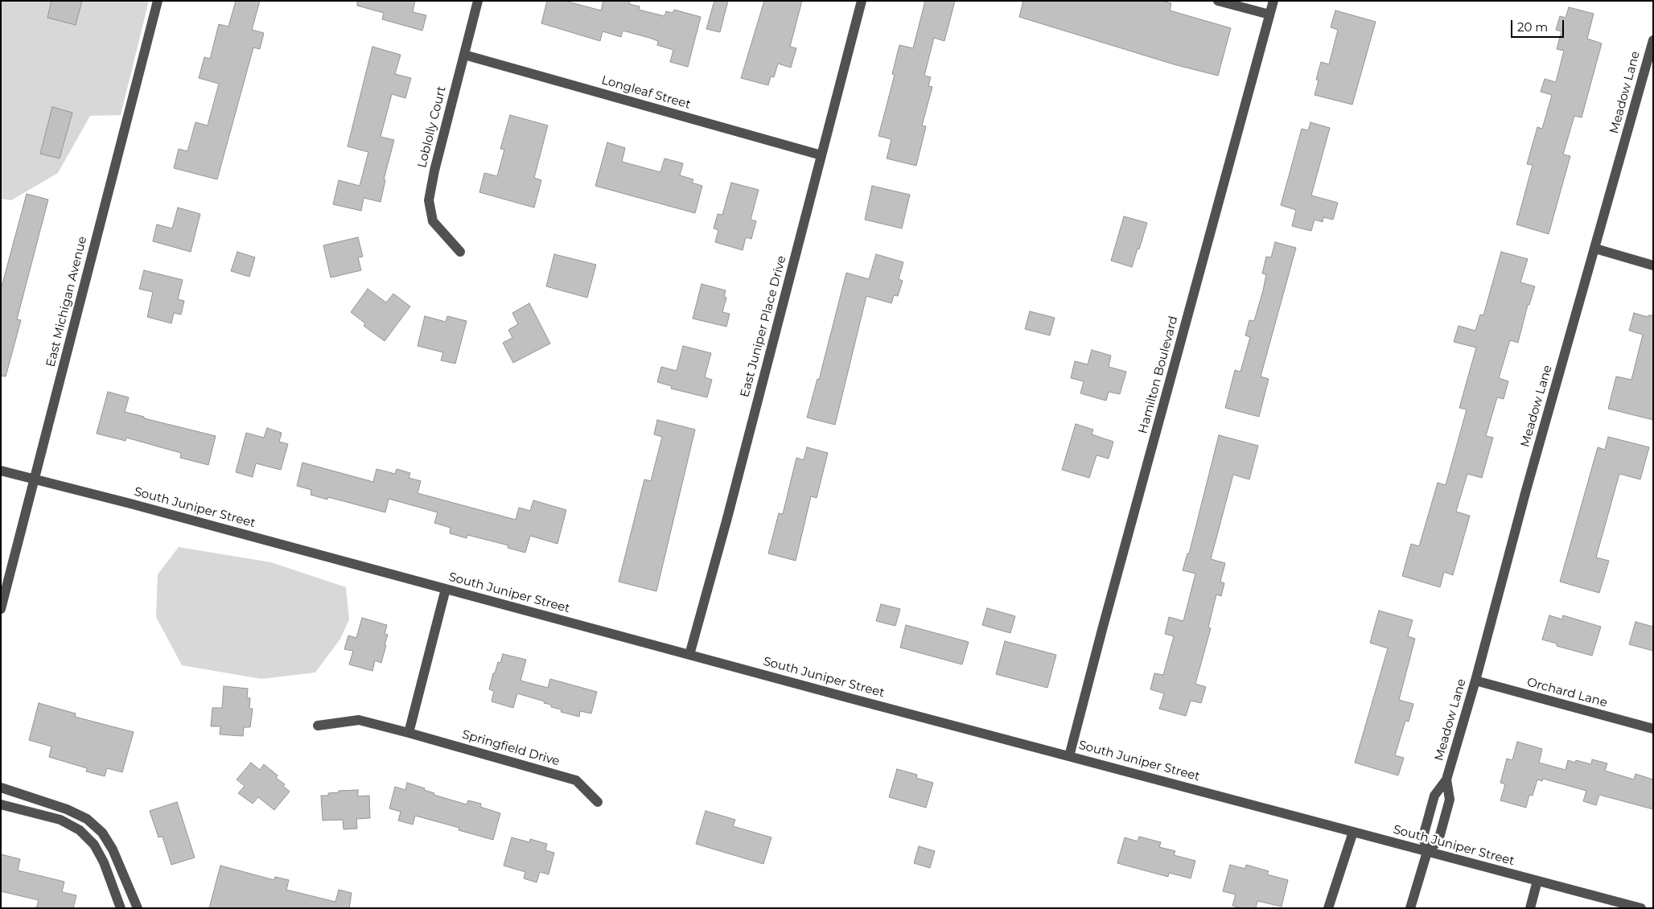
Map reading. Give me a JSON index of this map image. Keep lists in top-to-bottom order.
{
  "streets": {
    "street": [
      "Longleaf Street",
      "Meadow Lane",
      "Loblolly Court",
      "East Michigan Avenue",
      "East Juniper Place Drive",
      "Hamilton Boulevard",
      "South Juniper Street",
      "Orchard Lane",
      "Springfield Drive"
    ]
  },
  "crossings": [
    ["Longleaf Street", "Loblolly Court"],
    ["Longleaf Street", "East Juniper Place Drive"],
    ["Meadow Lane", "South Juniper Street"],
    ["Meadow Lane", "Orchard Lane"],
    ["East Michigan Avenue", "South Juniper Street"],
    ["East Juniper Place Drive", "South Juniper Street"],
    ["Hamilton Boulevard", "South Juniper Street"]
  ],
  "scale_bar": "20 m"
}
